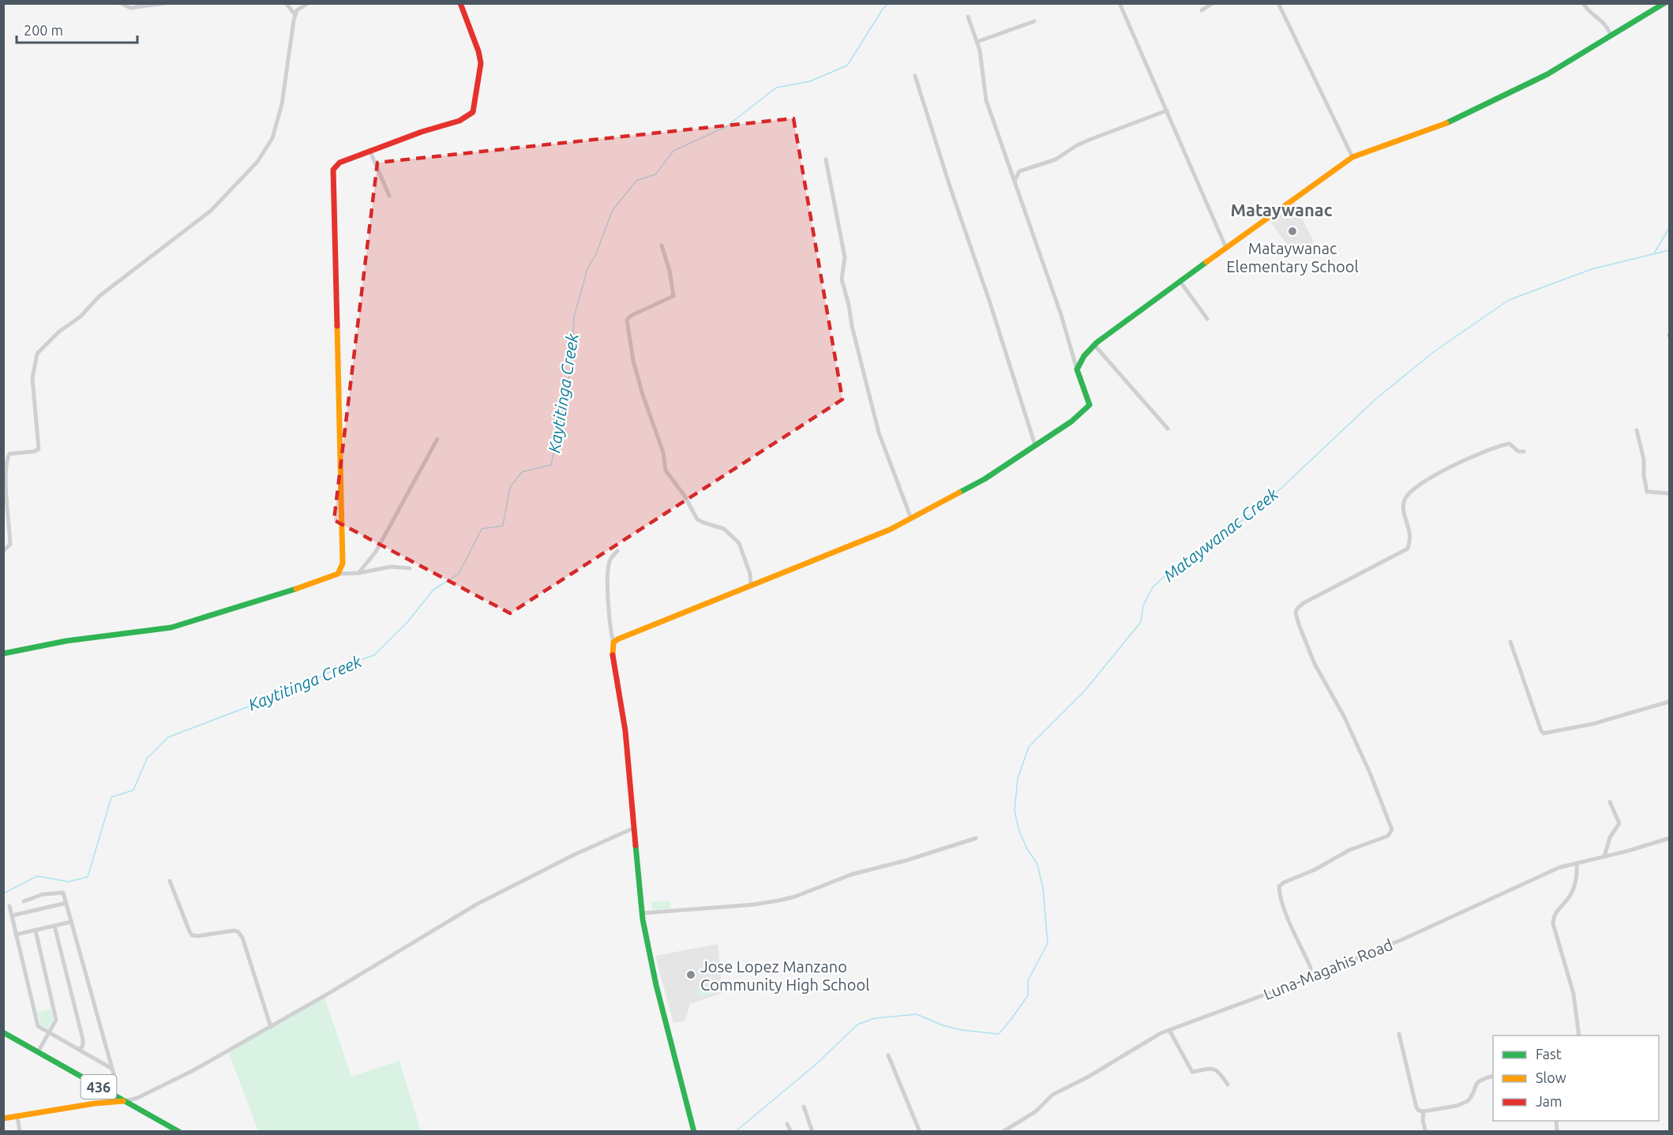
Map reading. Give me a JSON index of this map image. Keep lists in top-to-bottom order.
{
  "streets": {
    "street": ["Luna-Magahis Road", "436"]
  },
  "districts": ["Mataywanac"],
  "water": ["Kaytitinga Creek", "Mataywanac Creek"],
  "places": ["Mataywanac Elementary School", "Jose Lopez Manzano Community High School"],
  "legend": ["Fast", "Slow", "Jam"],
  "scale_bar": "200 m"
}
